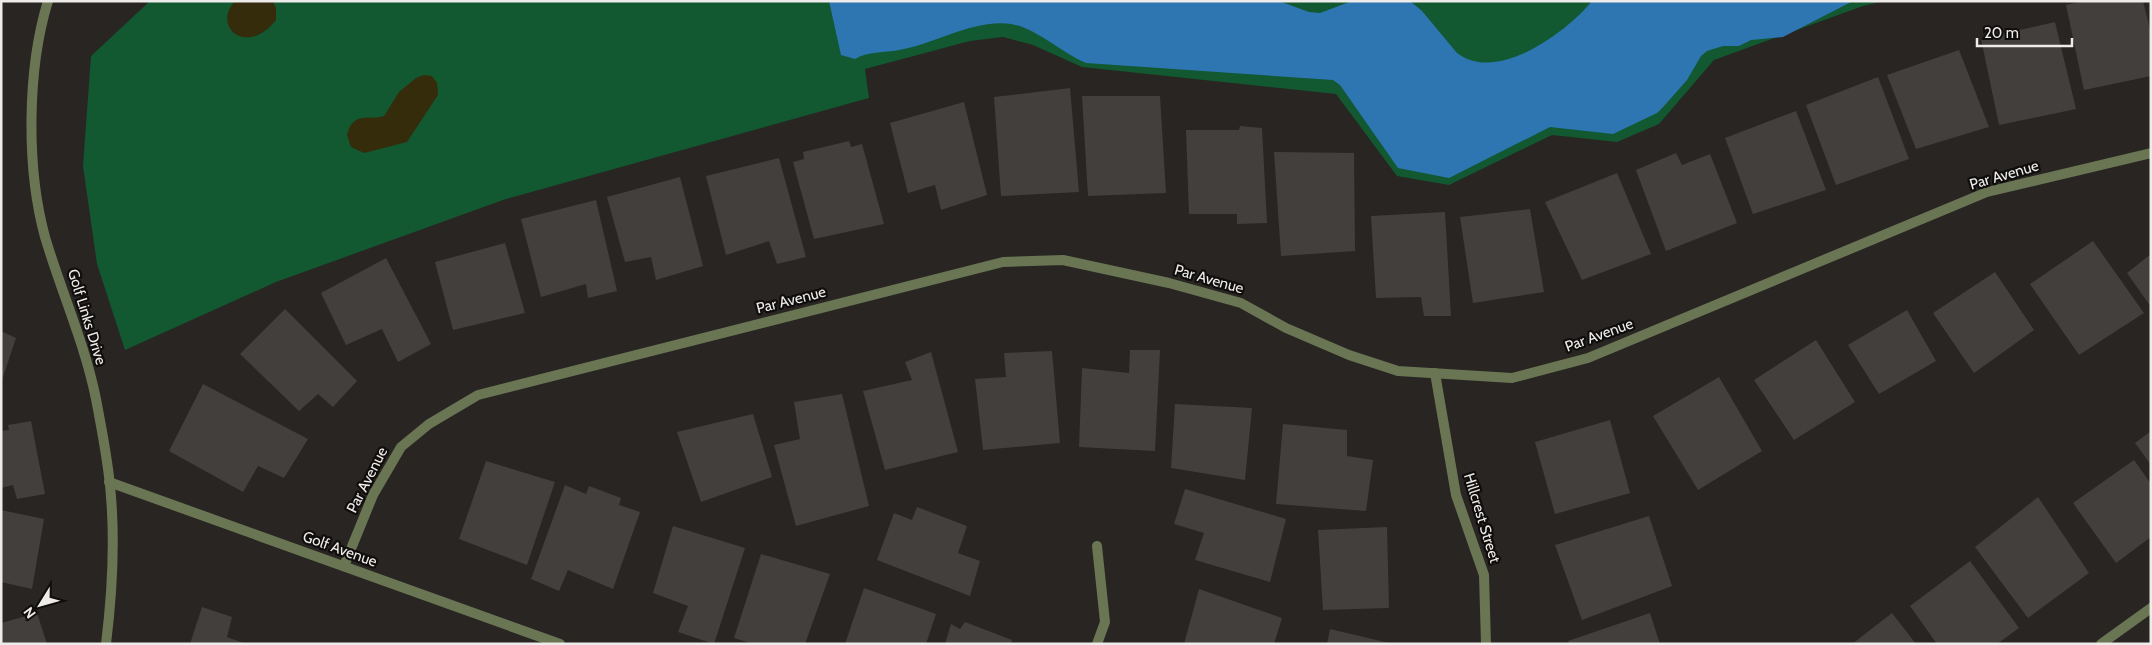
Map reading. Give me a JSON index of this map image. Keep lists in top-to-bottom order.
{
  "streets": {
    "street": [
      "Par Avenue",
      "Golf Links Drive",
      "Hillcrest Street",
      "Golf Avenue"
    ]
  },
  "crossings": [
    ["Par Avenue", "Hillcrest Street"],
    ["Par Avenue", "Golf Avenue"],
    ["Golf Links Drive", "Golf Avenue"]
  ],
  "scale_bar": "20 m",
  "north": "bottom left"
}
